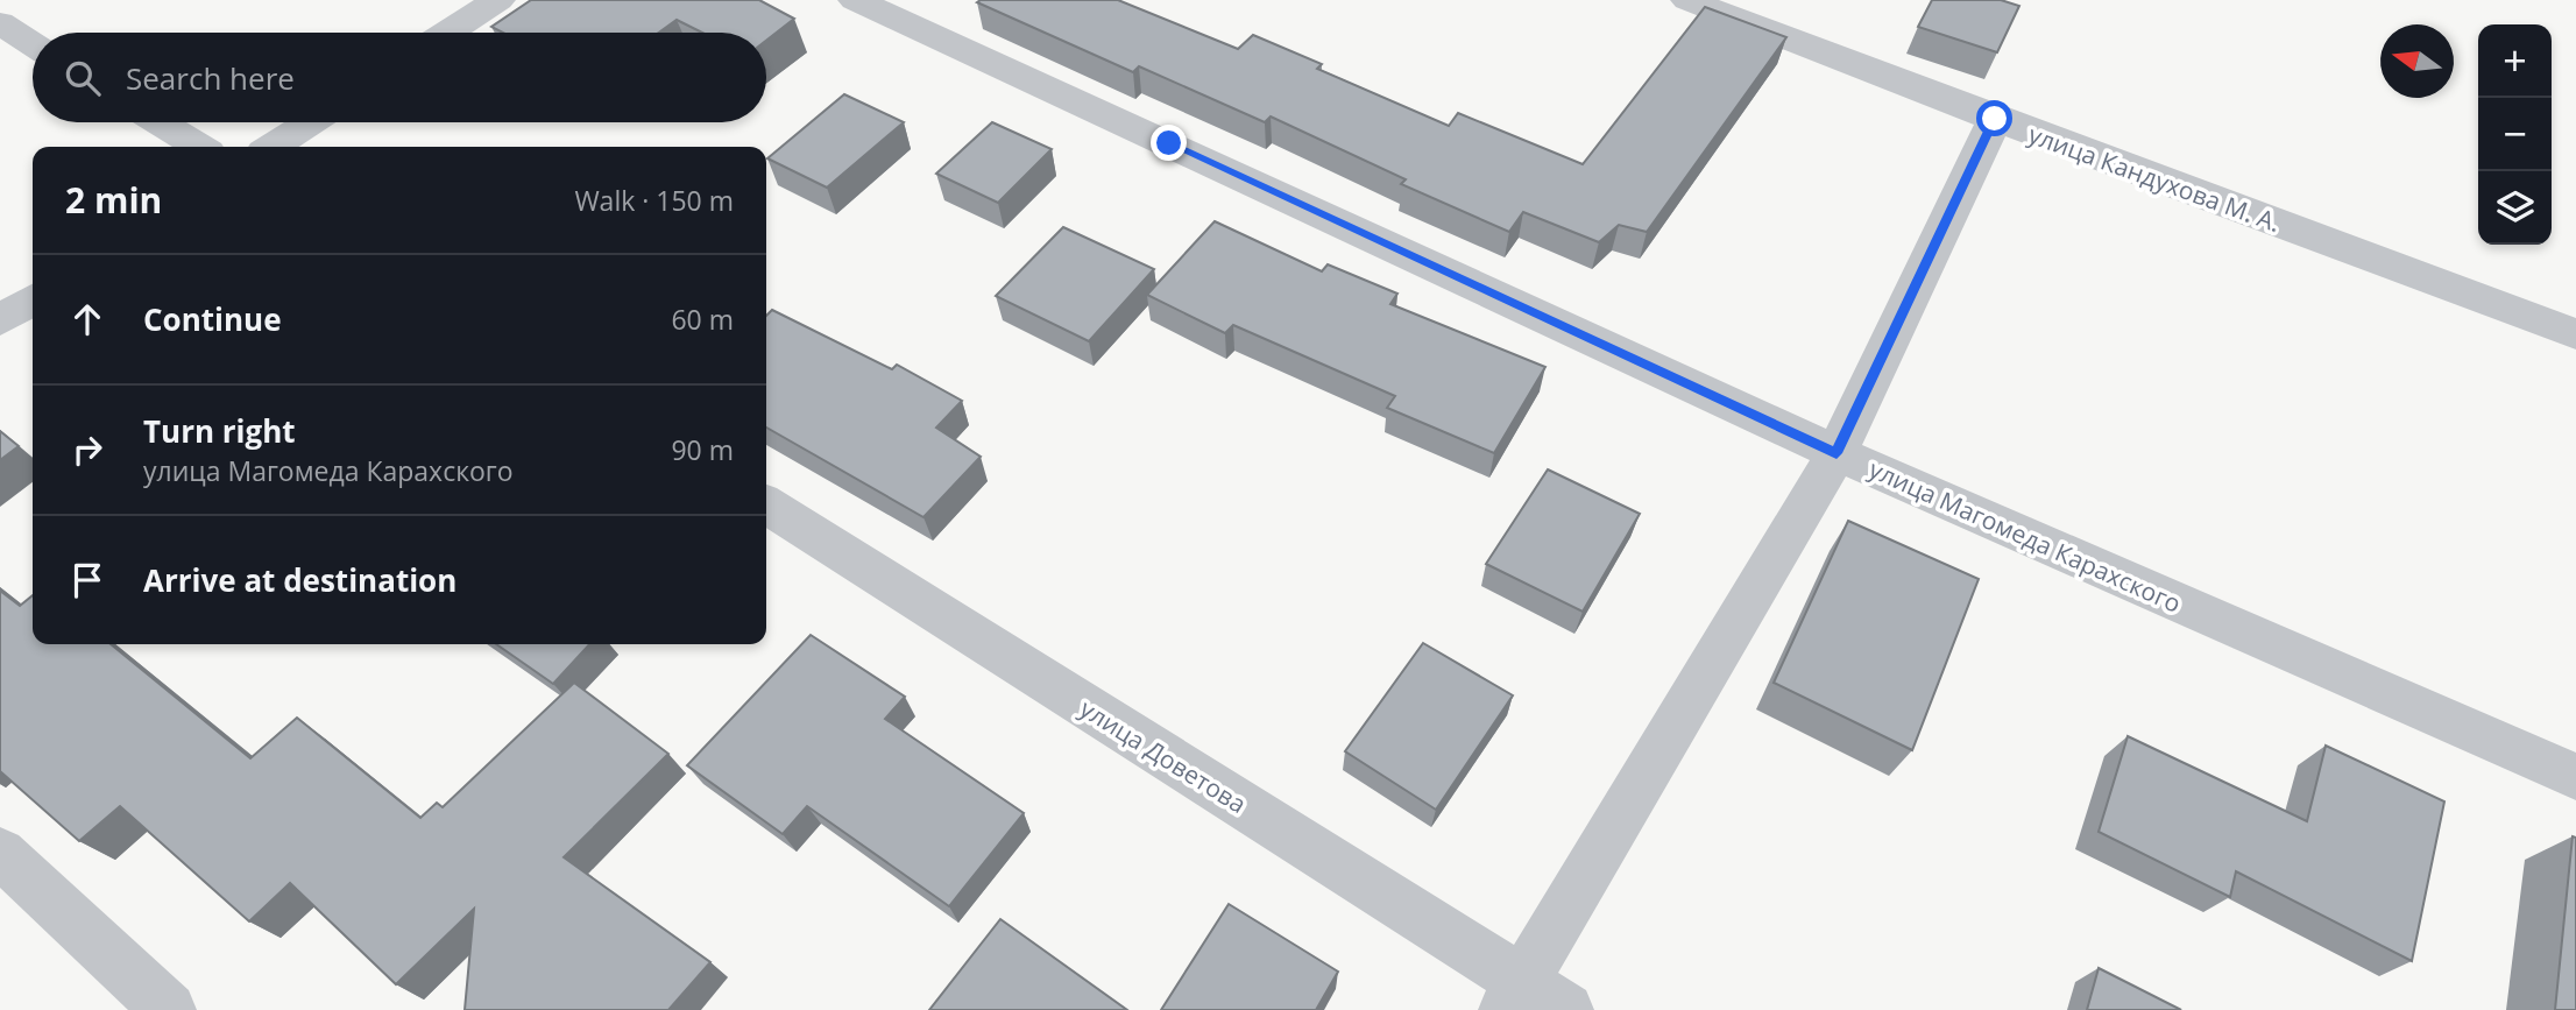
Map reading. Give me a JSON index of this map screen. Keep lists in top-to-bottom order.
{
  "streets": {
    "street": ["улица Кандухова М. А.", "улица Магомеда Карахского", "улица Доветова"]
  },
  "north": "left",
  "page": {
    "map_buttons": ["+", "−"],
    "search": "Search here",
    "heading": ["2 min", "Walk · 150 m"],
    "list": [
      ["Continue", "60 m"],
      ["Turn right", "улица Магомеда Карахского", "90 m"],
      "Arrive at destination"
    ]
  }
}
